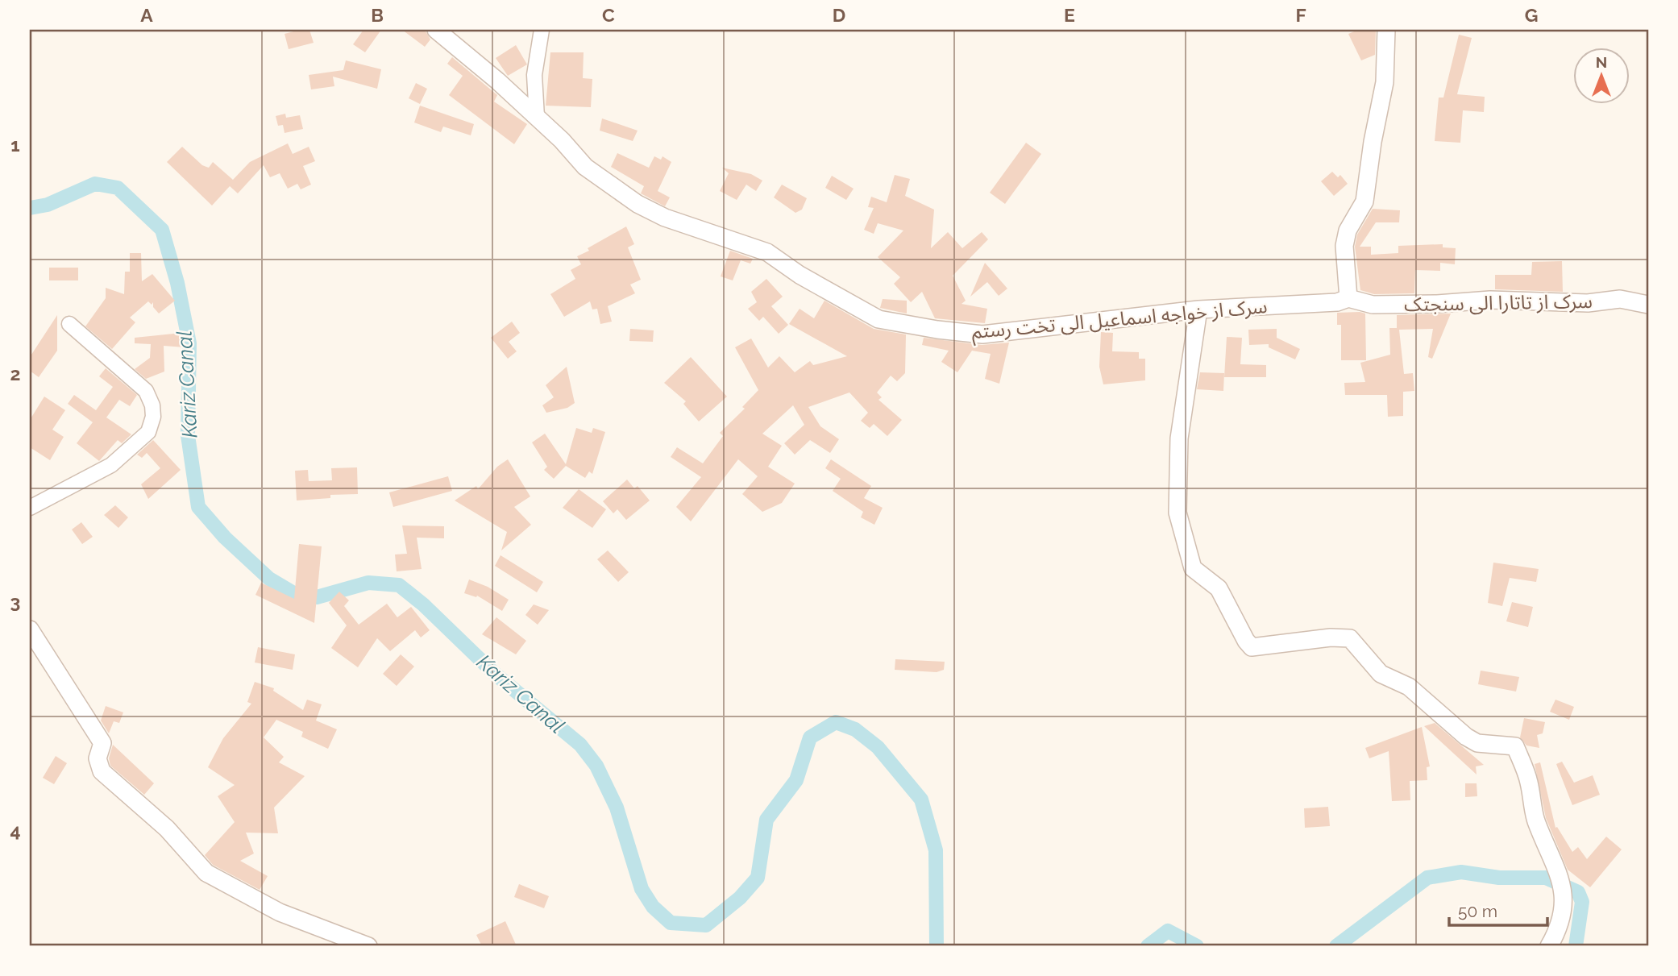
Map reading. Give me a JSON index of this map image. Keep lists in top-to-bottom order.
{
  "streets": {
    "street": ["سرک از تاتارا الی سنجتک", "سرک از خواجه اسماعیل الی تخت رستم"]
  },
  "crossings": [
    ["سرک از تاتارا الی سنجتک", "سرک از خواجه اسماعیل الی تخت رستم"]
  ],
  "water": ["Kariz Canal"],
  "scale_bar": "50 m",
  "north": "top",
  "grid": {
    "columns": [
      "A",
      "B",
      "C",
      "D",
      "E",
      "F",
      "G"
    ],
    "rows": [
      "1",
      "2",
      "3",
      "4"
    ]
  }
}
